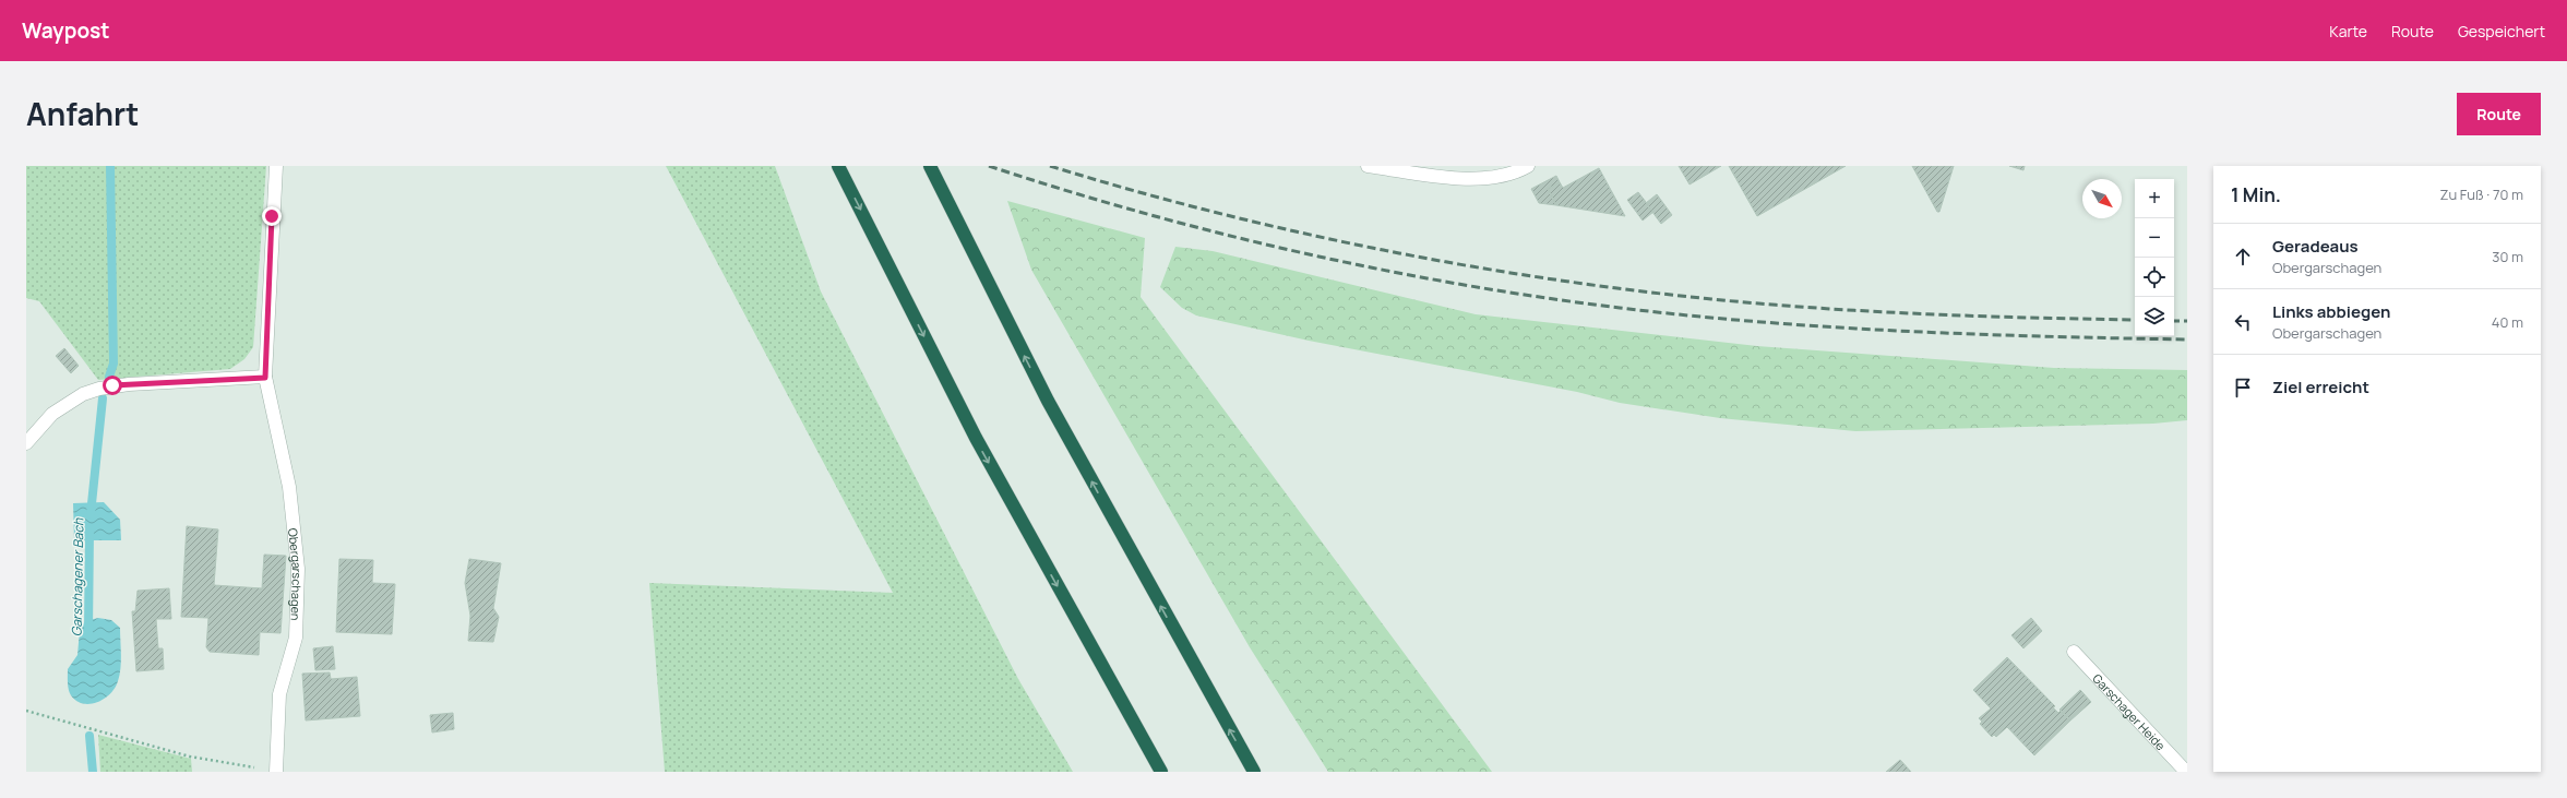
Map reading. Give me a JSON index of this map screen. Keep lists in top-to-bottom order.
{
  "streets": {
    "street": ["Obergarschagen", "Garschager Heide"]
  },
  "water": ["Garschagener Bach"],
  "north": "bottom right",
  "page": {
    "header": "Waypost",
    "nav": ["Karte", "Route", "Gespeichert"],
    "title": "Anfahrt",
    "buttons": "Route",
    "heading": ["1 Min.", "Zu Fuß · 70 m"],
    "map_buttons": ["+", "−"],
    "list": [
      ["Geradeaus", "Obergarschagen", "30 m"],
      ["Links abbiegen", "Obergarschagen", "40 m"],
      "Ziel erreicht"
    ]
  }
}
